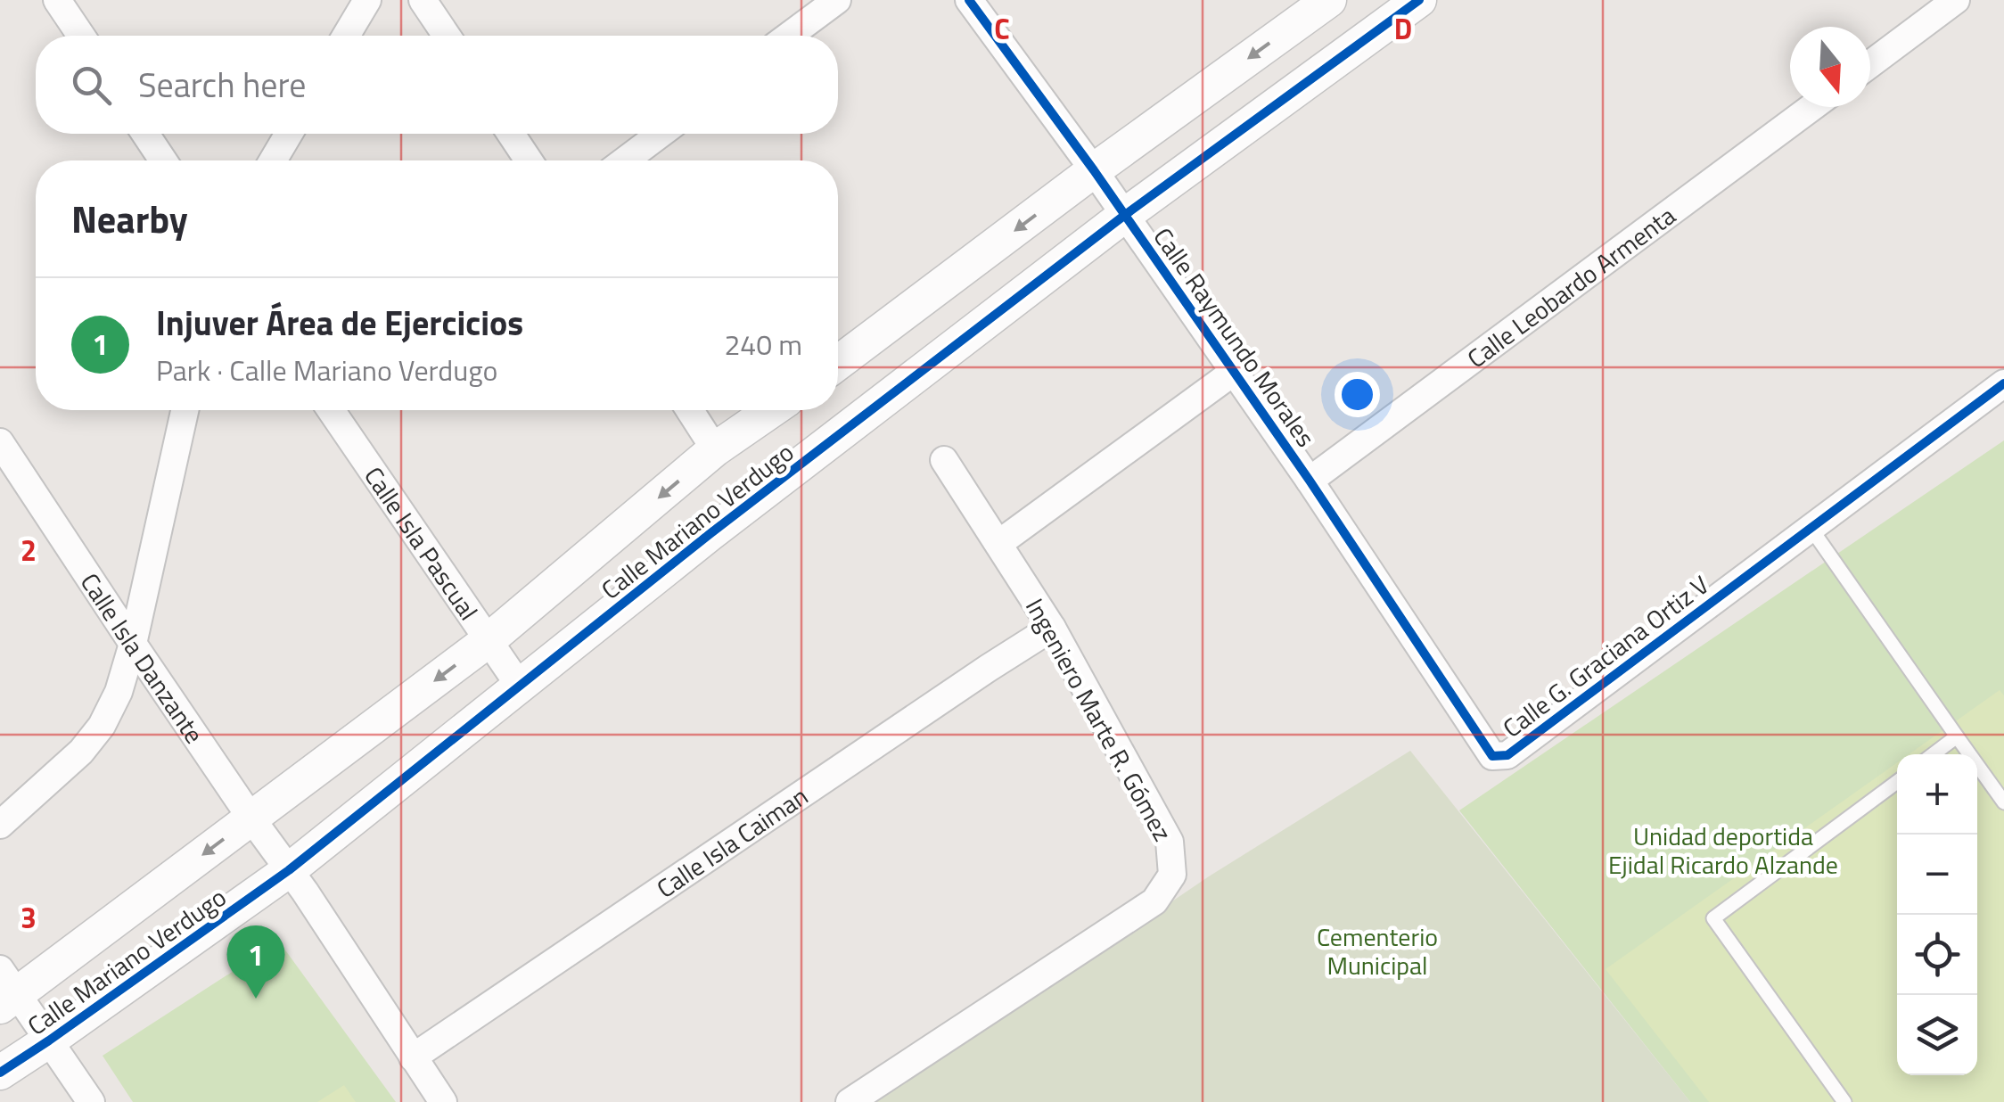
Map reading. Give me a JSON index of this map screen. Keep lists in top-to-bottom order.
{
  "streets": {
    "street": [
      "Calle Leobardo Armenta",
      "Calle Raymundo Morales",
      "Calle Mariano Verdugo",
      "Calle Isla Pascual",
      "Calle G. Graciana Ortiz V",
      "Calle Isla Danzante",
      "Ingeniero Marte R. Gómez",
      "Calle Isla Caiman"
    ]
  },
  "crossings": [
    ["Calle Leobardo Armenta", "Calle Raymundo Morales"],
    ["Calle Leobardo Armenta", "Calle G. Graciana Ortiz V"],
    ["Calle Raymundo Morales", "Calle Mariano Verdugo"],
    ["Calle Raymundo Morales", "Calle G. Graciana Ortiz V"],
    ["Calle Mariano Verdugo", "Calle Isla Pascual"],
    ["Calle Mariano Verdugo", "Calle Isla Danzante"],
    ["Ingeniero Marte R. Gómez", "Calle Isla Caiman"]
  ],
  "parks": ["Unidad deportida Ejidal Ricardo Alzande", "Cementerio Municipal"],
  "north": "bottom",
  "page": {
    "search": "Search here",
    "heading": "Nearby",
    "list": [
      {
        "mark": "1",
        "name": "Injuver Área de Ejercicios",
        "note": "Park · Calle Mariano Verdugo",
        "value": "240 m"
      }
    ],
    "map_buttons": ["+", "−"],
    "pins": "1"
  },
  "grid": {
    "columns": ["C", "D"],
    "rows": ["2", "3"]
  }
}
